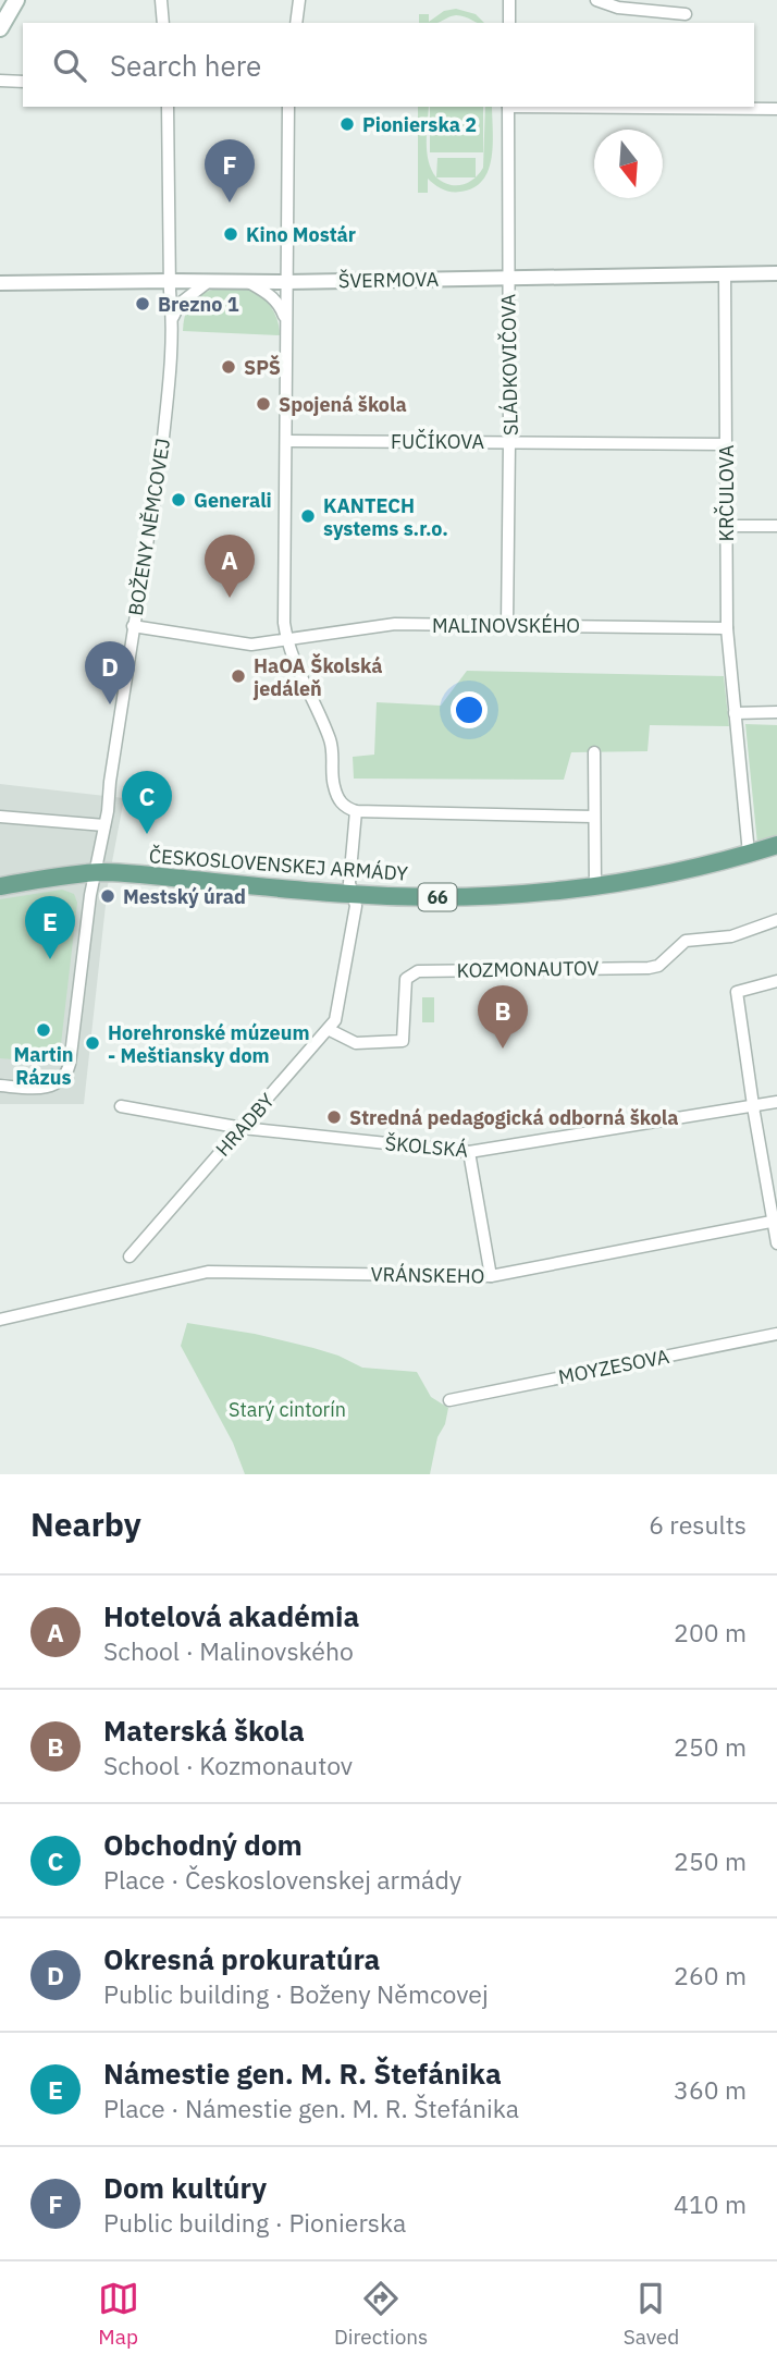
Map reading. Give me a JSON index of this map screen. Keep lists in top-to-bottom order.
{
  "streets": {
    "main road": ["ČESKOSLOVENSKEJ ARMÁDY", "66"],
    "street": [
      "ŠVERMOVA",
      "SLÁDKOVIČOVA",
      "FUČÍKOVA",
      "KRČULOVA",
      "BOŽENY NĚMCOVEJ",
      "MALINOVSKÉHO",
      "KOZMONAUTOV",
      "HRADBY",
      "ŠKOLSKÁ",
      "VRÁNSKEHO",
      "MOYZESOVA"
    ]
  },
  "crossings": [
    ["ŠVERMOVA", "SLÁDKOVIČOVA"],
    ["ŠVERMOVA", "KRČULOVA"],
    ["ŠVERMOVA", "BOŽENY NĚMCOVEJ"],
    ["SLÁDKOVIČOVA", "FUČÍKOVA"],
    ["SLÁDKOVIČOVA", "MALINOVSKÉHO"],
    ["FUČÍKOVA", "KRČULOVA"],
    ["KRČULOVA", "MALINOVSKÉHO"],
    ["KRČULOVA", "ČESKOSLOVENSKEJ ARMÁDY"],
    ["BOŽENY NĚMCOVEJ", "MALINOVSKÉHO"],
    ["BOŽENY NĚMCOVEJ", "ČESKOSLOVENSKEJ ARMÁDY"],
    ["BOŽENY NĚMCOVEJ", "66"],
    ["ČESKOSLOVENSKEJ ARMÁDY", "66"],
    ["ČESKOSLOVENSKEJ ARMÁDY", "HRADBY"],
    ["KOZMONAUTOV", "HRADBY"],
    ["HRADBY", "ŠKOLSKÁ"]
  ],
  "parks": ["Starý cintorín"],
  "places": [
    "Pionierska 2",
    "Kino Mostár",
    "Brezno 1",
    "SPŠ",
    "Spojená škola",
    "Generali",
    "KANTECH systems s.r.o.",
    "HaOA Školská jedáleň",
    "Mestský úrad",
    "Martin Rázus",
    "Horehronské múzeum - Meštiansky dom",
    "Stredná pedagogická odborná škola"
  ],
  "north": "bottom",
  "page": {
    "search": "Search here",
    "pins": [
      "F",
      "A",
      "D",
      "C",
      "E",
      "B"
    ],
    "heading": ["Nearby", "6 results"],
    "list": [
      {
        "mark": "A",
        "name": "Hotelová akadémia",
        "note": "School · Malinovského",
        "value": "200 m"
      },
      {
        "mark": "B",
        "name": "Materská škola",
        "note": "School · Kozmonautov",
        "value": "250 m"
      },
      {
        "mark": "C",
        "name": "Obchodný dom",
        "note": "Place · Československej armády",
        "value": "250 m"
      },
      {
        "mark": "D",
        "name": "Okresná prokuratúra",
        "note": "Public building · Boženy Němcovej",
        "value": "260 m"
      },
      {
        "mark": "E",
        "name": "Námestie gen. M. R. Štefánika",
        "note": "Place · Námestie gen. M. R. Štefánika",
        "value": "360 m"
      },
      {
        "mark": "F",
        "name": "Dom kultúry",
        "note": "Public building · Pionierska",
        "value": "410 m"
      }
    ],
    "nav": ["Map", "Directions", "Saved"]
  }
}
